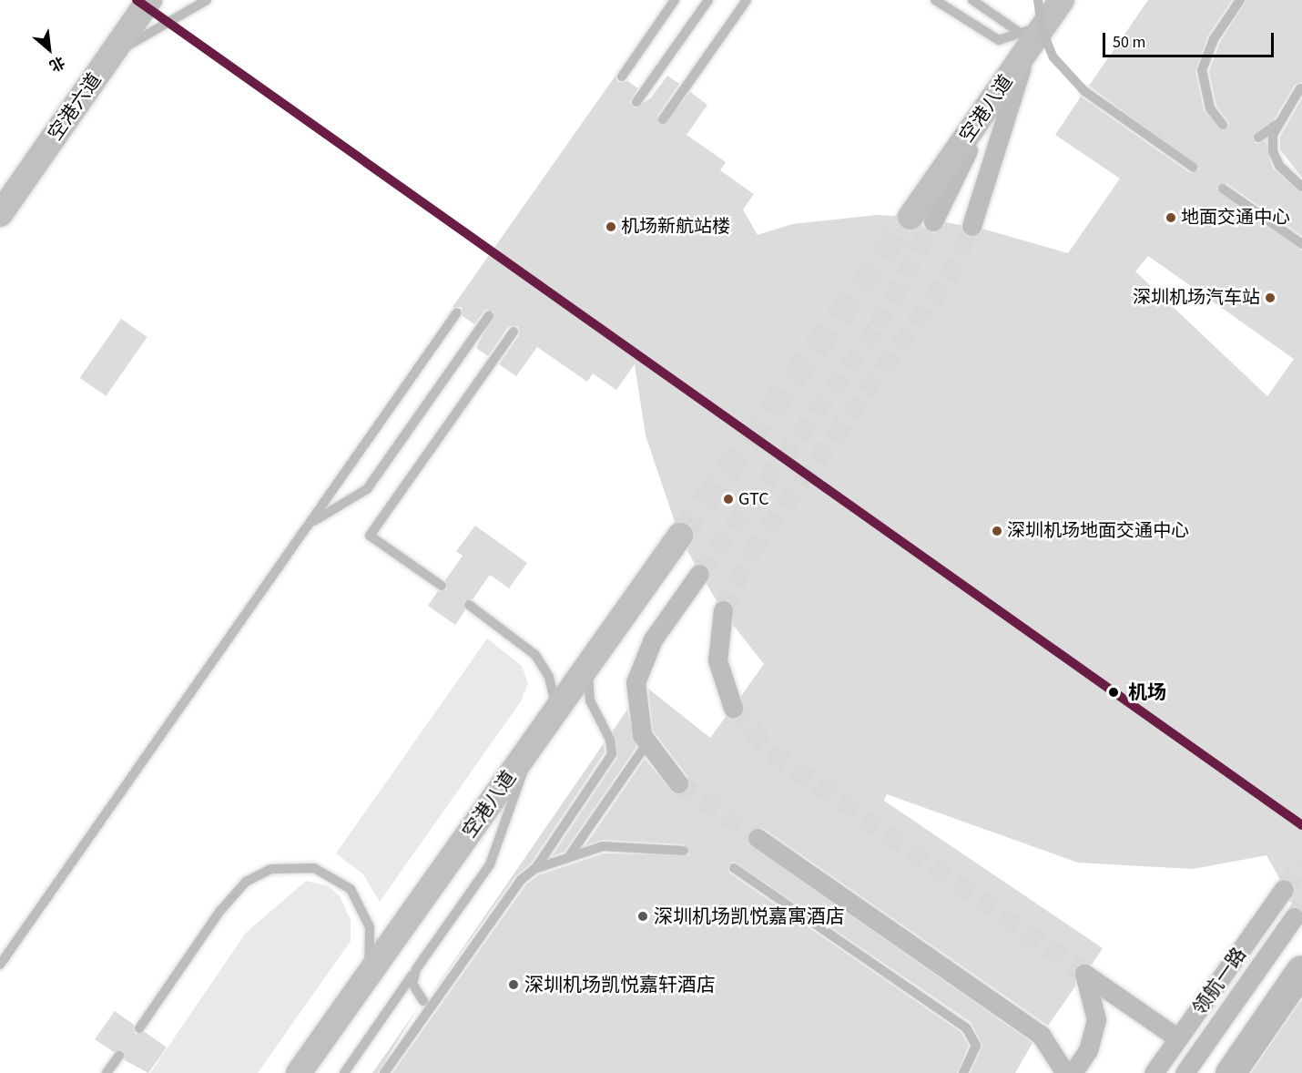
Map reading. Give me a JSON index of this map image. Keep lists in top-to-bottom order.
{
  "streets": {
    "street": ["空港六道", "空港八道", "领航一路"]
  },
  "places": [
    "地面交通中心",
    "机场新航站楼",
    "深圳机场汽车站",
    "GTC",
    "深圳机场地面交通中心",
    "机场",
    "深圳机场凯悦嘉寓酒店",
    "深圳机场凯悦嘉轩酒店"
  ],
  "scale_bar": "50 m",
  "north": "bottom right"
}
